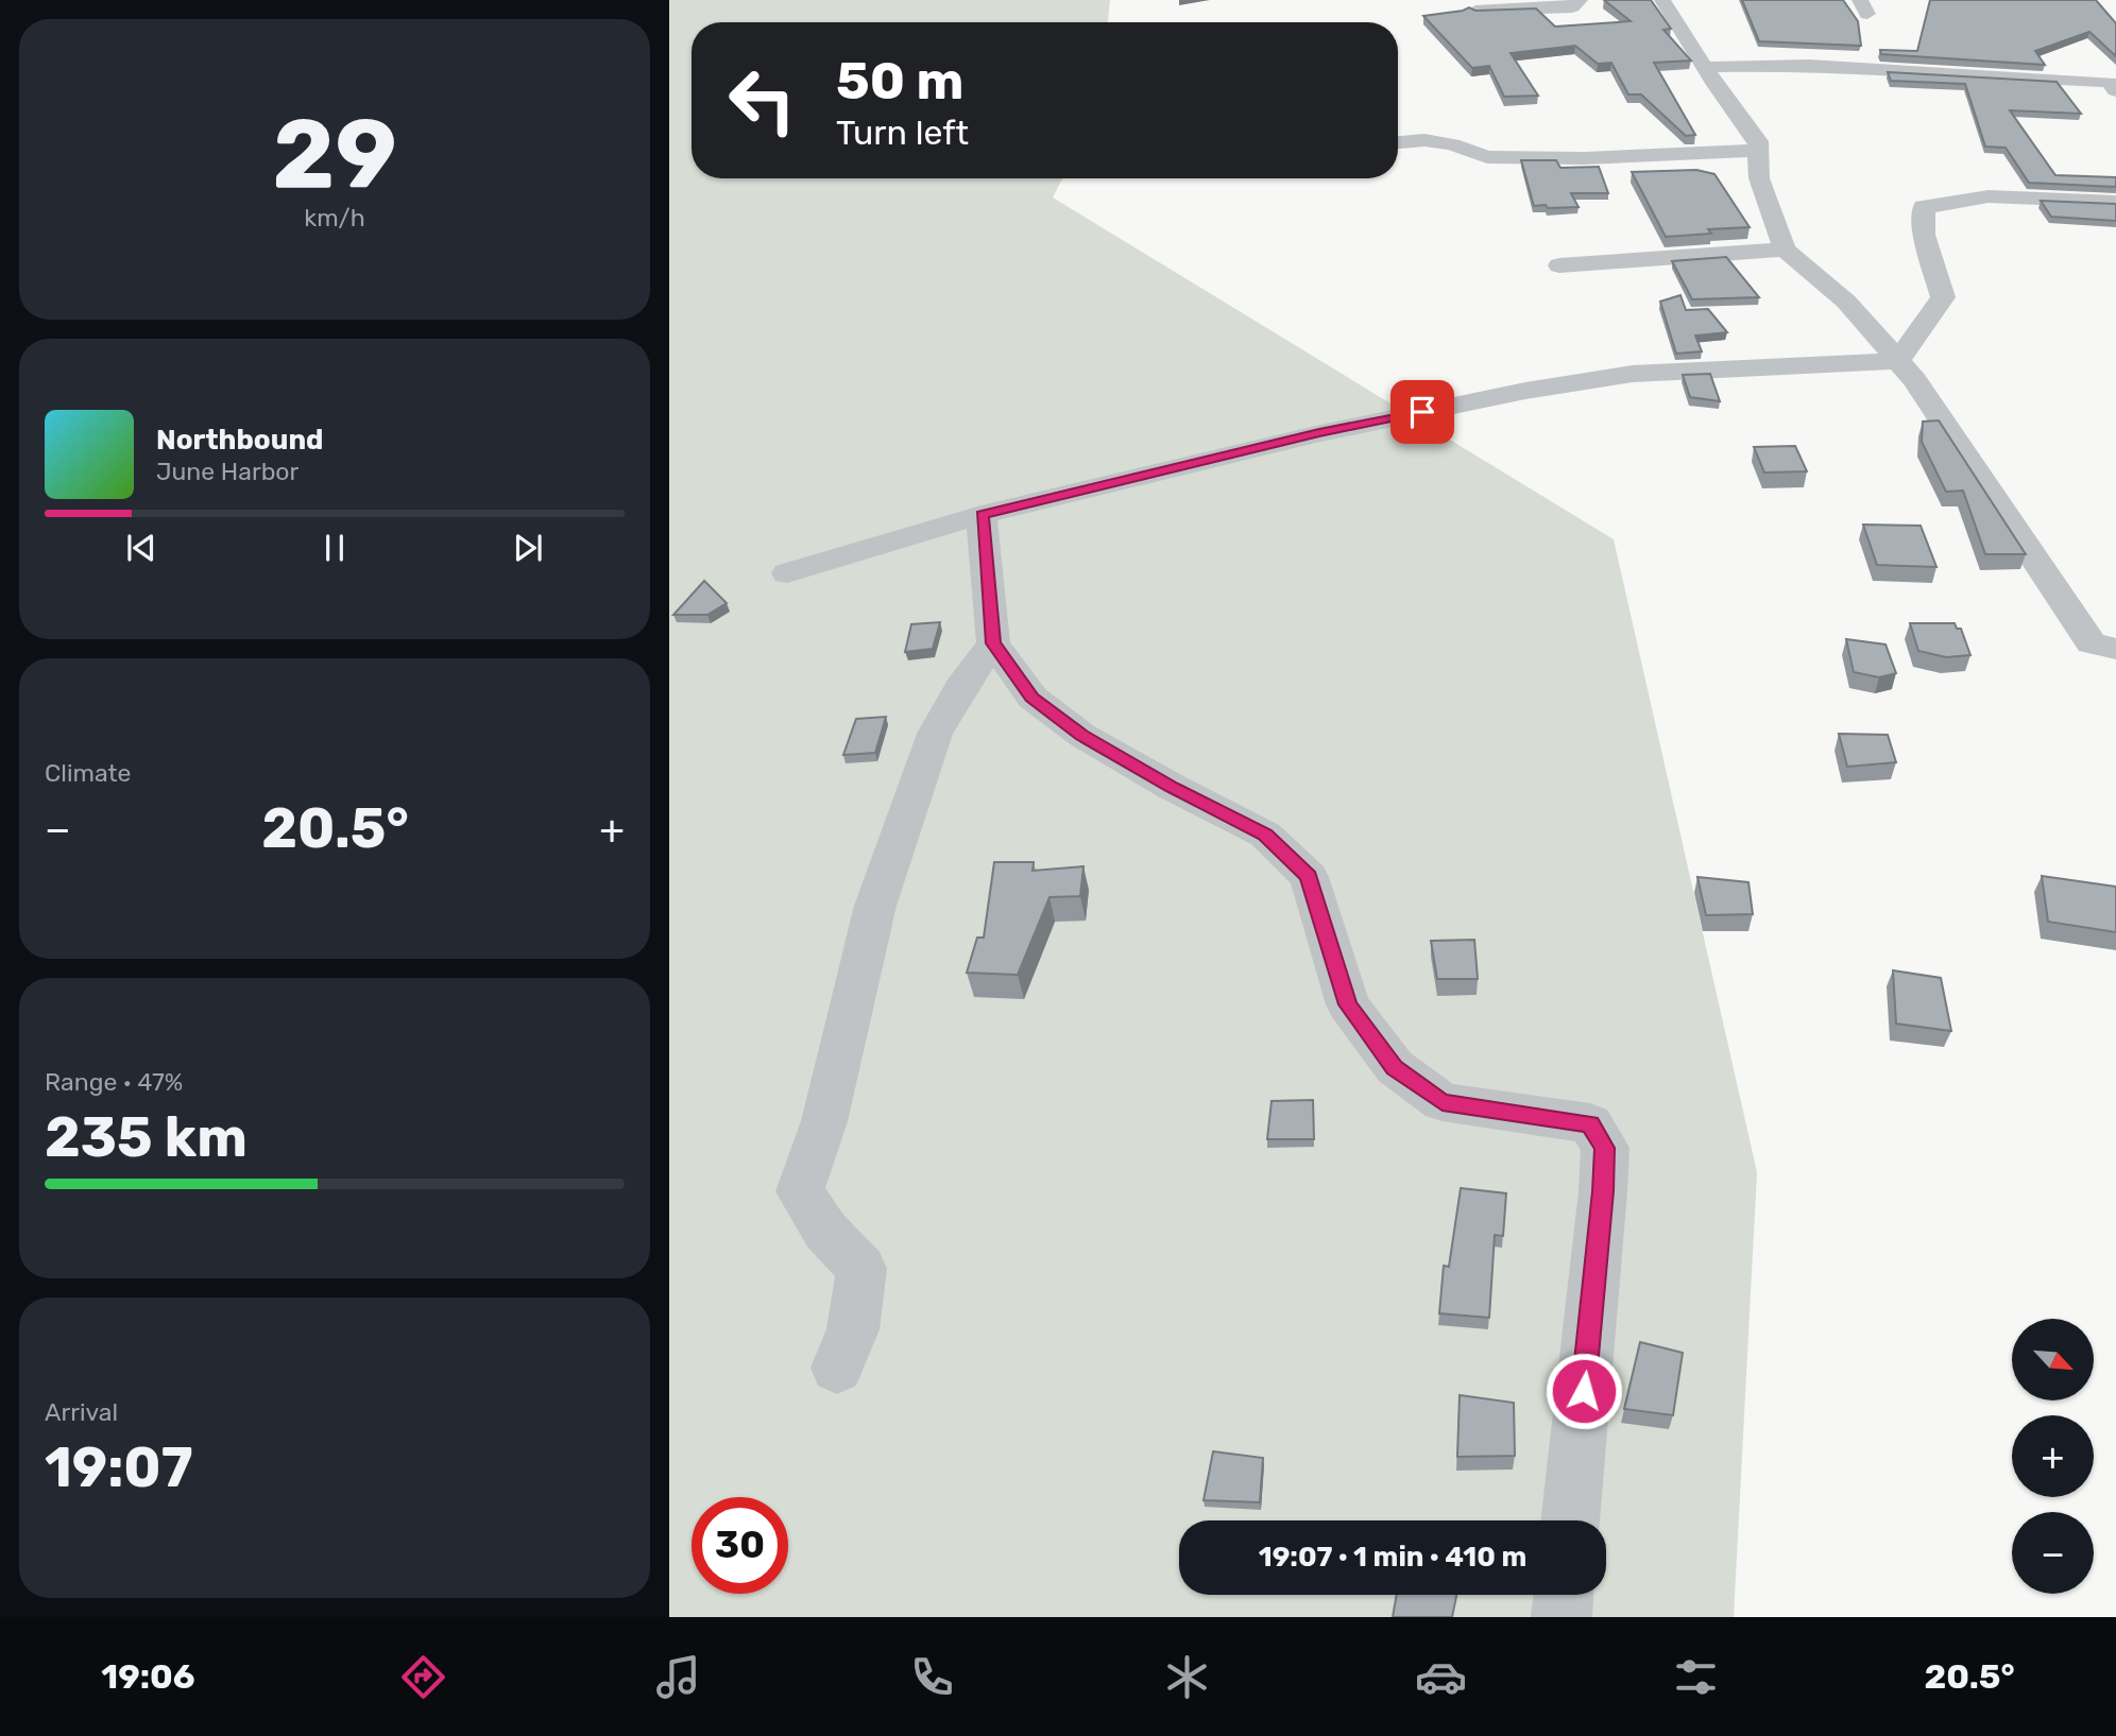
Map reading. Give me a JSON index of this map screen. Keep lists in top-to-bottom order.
{
  "north": "bottom right",
  "page": {
    "tile": [
      ["29", "km/h"],
      "Climate",
      ["Range · 47%", "235 km"],
      ["Arrival", "19:07"]
    ],
    "turn": ["50 m", "Turn left"],
    "song": ["Northbound", "June Harbor"],
    "heat": ["−", "20.5°", "+"],
    "map_buttons": ["+", "−"],
    "limit": "30",
    "trip": "19:07 · 1 min · 410 m",
    "tabs": ["19:06", "20.5°"]
  }
}
